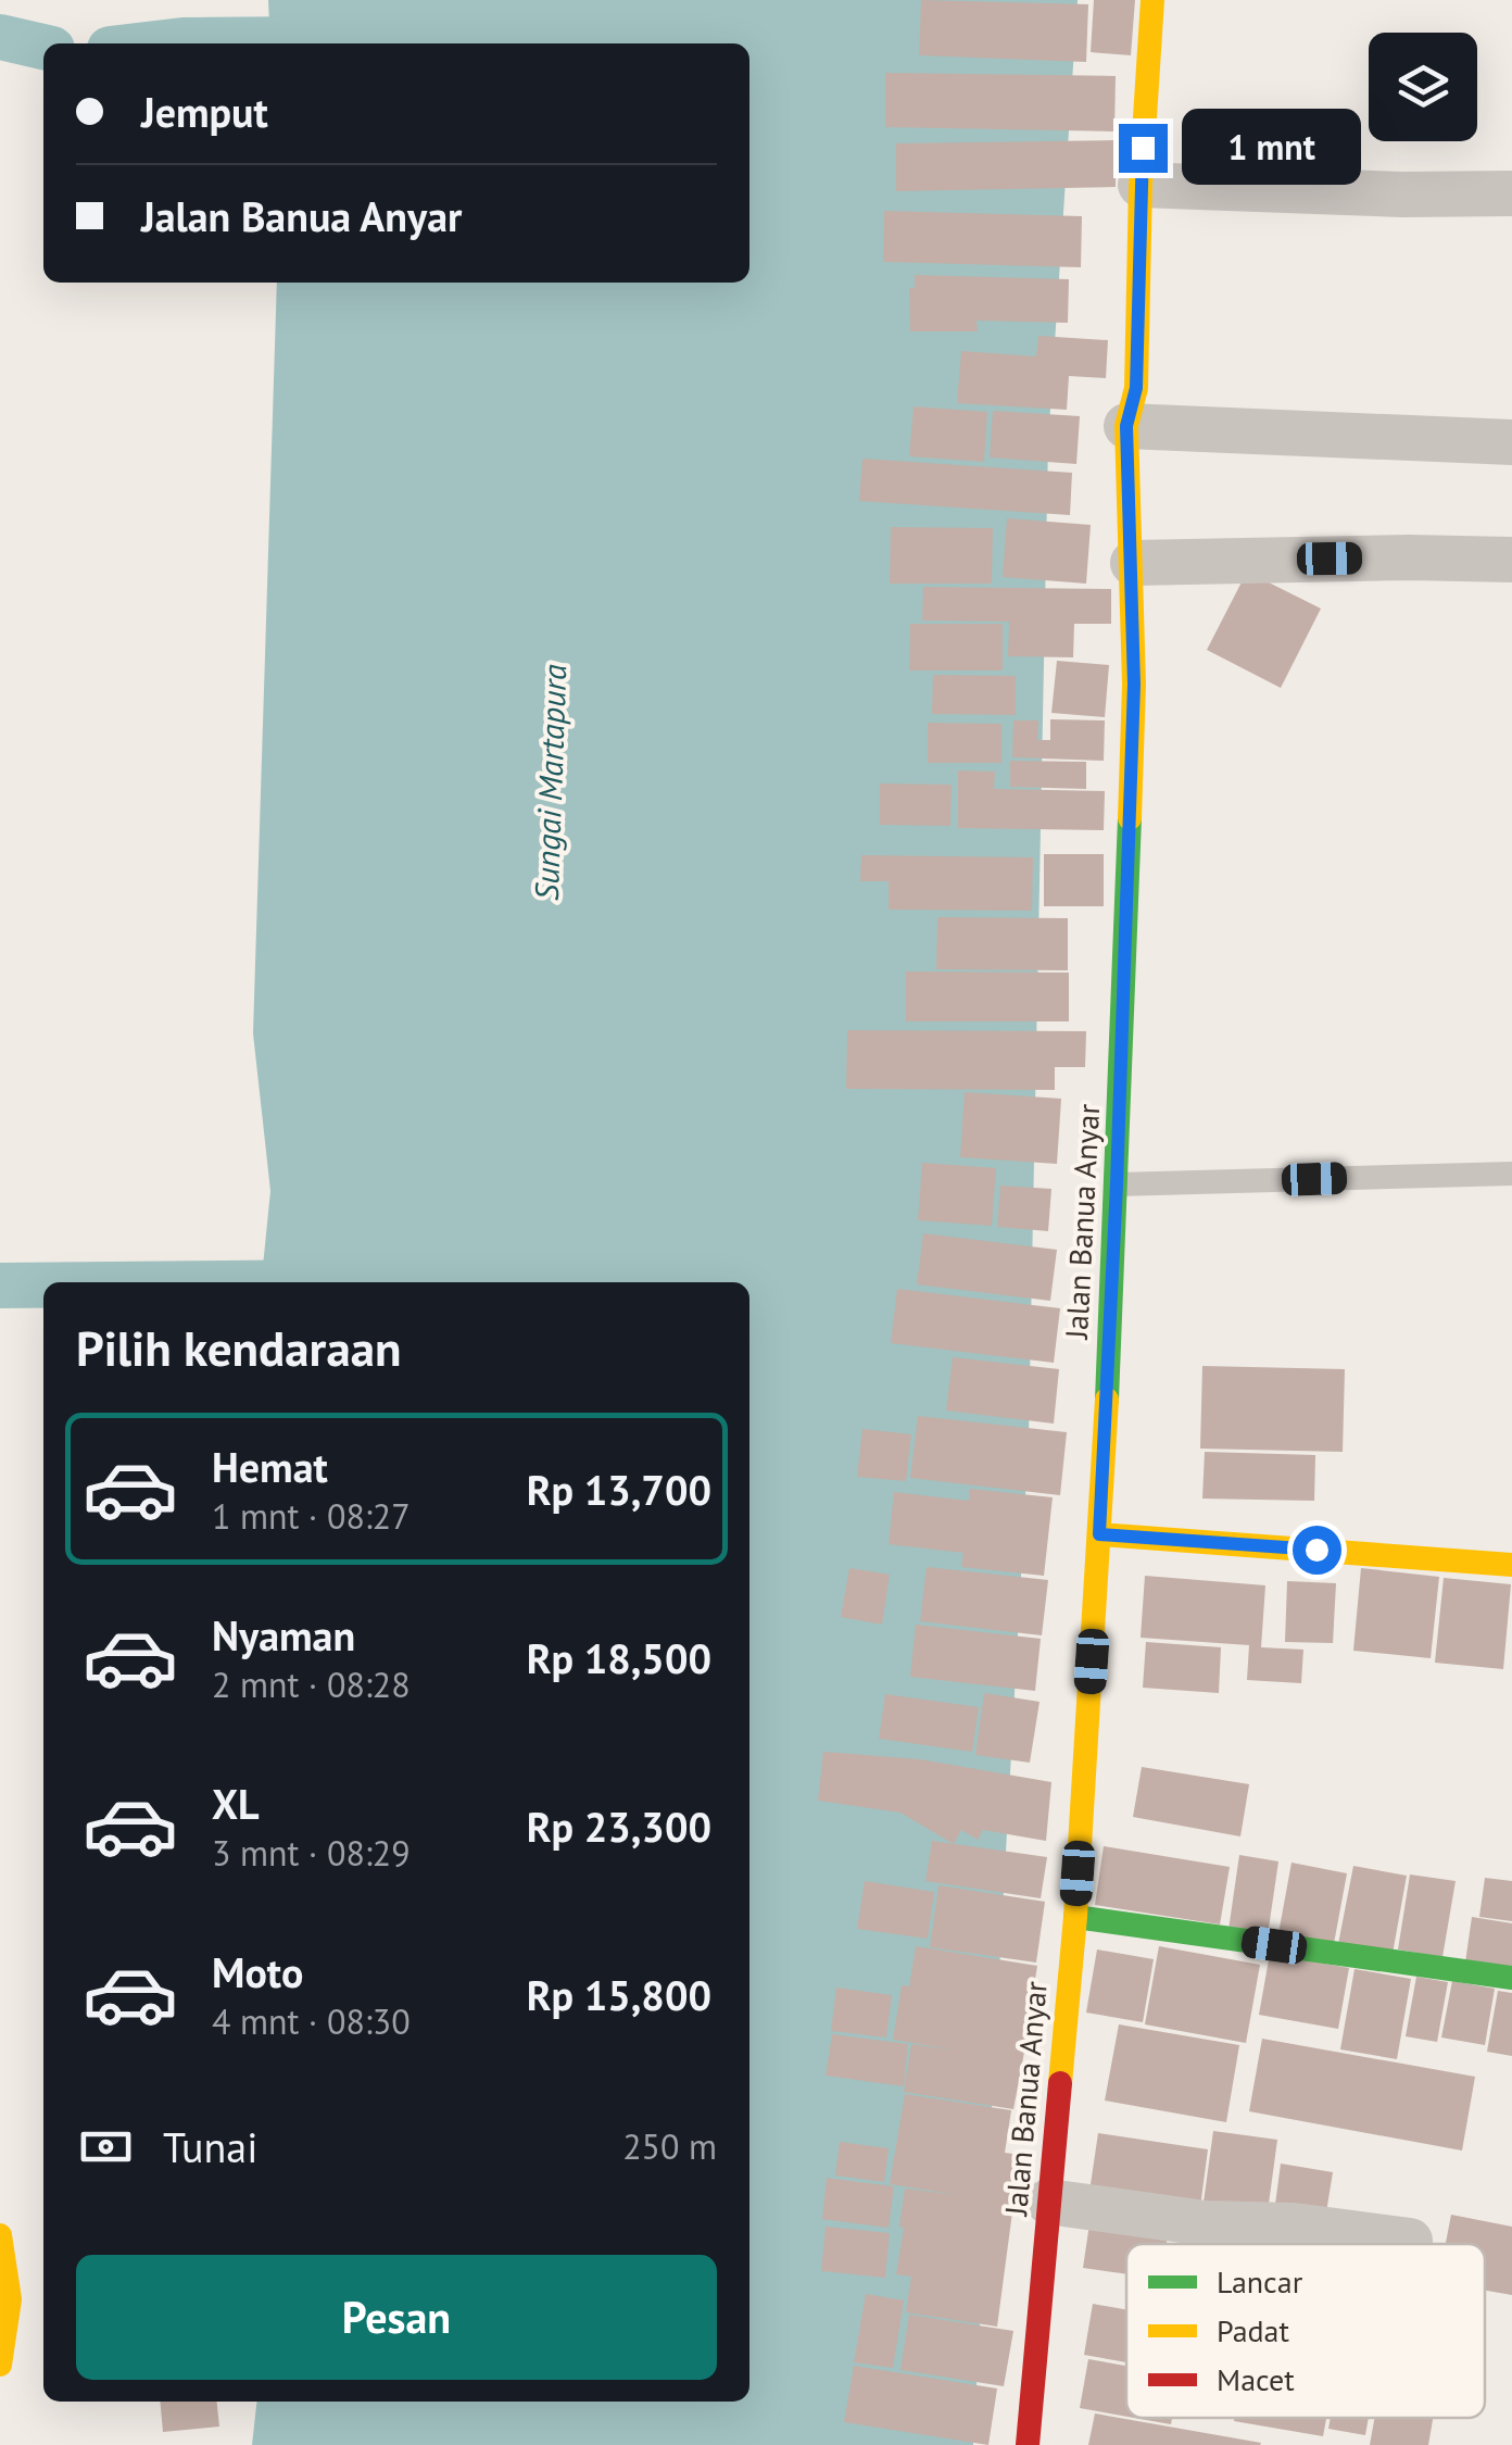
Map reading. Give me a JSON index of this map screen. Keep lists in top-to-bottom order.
{
  "streets": {
    "street": ["Jalan Banua Anyar"]
  },
  "water": ["Sungai Martapura"],
  "legend": ["Lancar", "Padat", "Macet"],
  "page": {
    "banner": ["Jemput", "Jalan Banua Anyar"],
    "bubble": "1 mnt",
    "heading": "Pilih kendaraan",
    "list": [
      {
        "name": "Hemat",
        "note": "1 mnt · 08:27",
        "value": "Rp 13,700"
      },
      {
        "name": "Nyaman",
        "note": "2 mnt · 08:28",
        "value": "Rp 18,500"
      },
      {
        "name": "XL",
        "note": "3 mnt · 08:29",
        "value": "Rp 23,300"
      },
      {
        "name": "Moto",
        "note": "4 mnt · 08:30",
        "value": "Rp 15,800"
      }
    ],
    "pay": ["Tunai", "250 m"],
    "buttons": "Pesan"
  }
}
